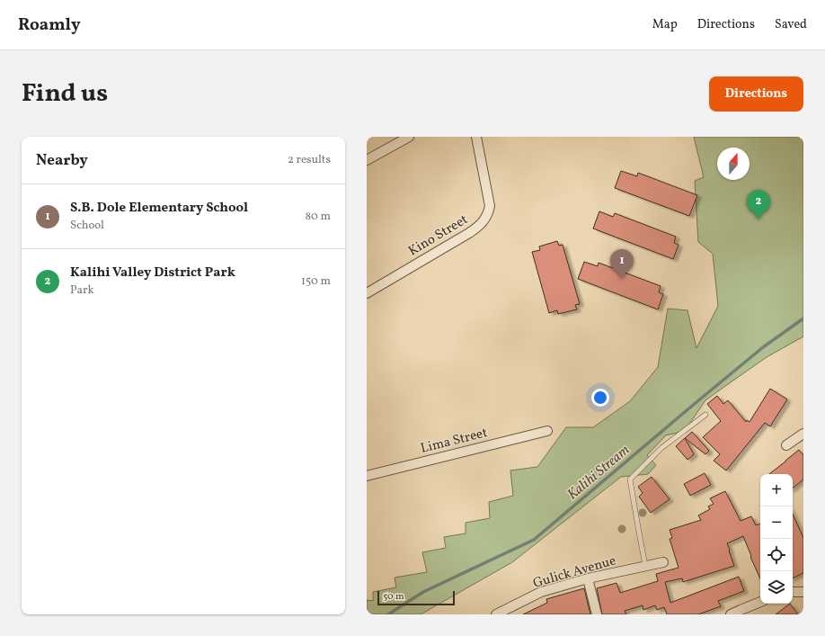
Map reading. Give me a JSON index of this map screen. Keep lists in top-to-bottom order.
{
  "streets": {
    "street": ["Kino Street", "Lima Street", "Gulick Avenue"]
  },
  "water": ["Kalihi Stream"],
  "scale_bar": "50 m",
  "north": "top",
  "page": {
    "header": "Roamly",
    "nav": ["Map", "Directions", "Saved"],
    "title": "Find us",
    "buttons": "Directions",
    "heading": ["Nearby", "2 results"],
    "list": [
      {
        "mark": "1",
        "name": "S.B. Dole Elementary School",
        "note": "School",
        "value": "80 m"
      },
      {
        "mark": "2",
        "name": "Kalihi Valley District Park",
        "note": "Park",
        "value": "150 m"
      }
    ],
    "pins": ["2", "1"],
    "map_buttons": ["+", "−"],
    "scale": "50 m"
  }
}
